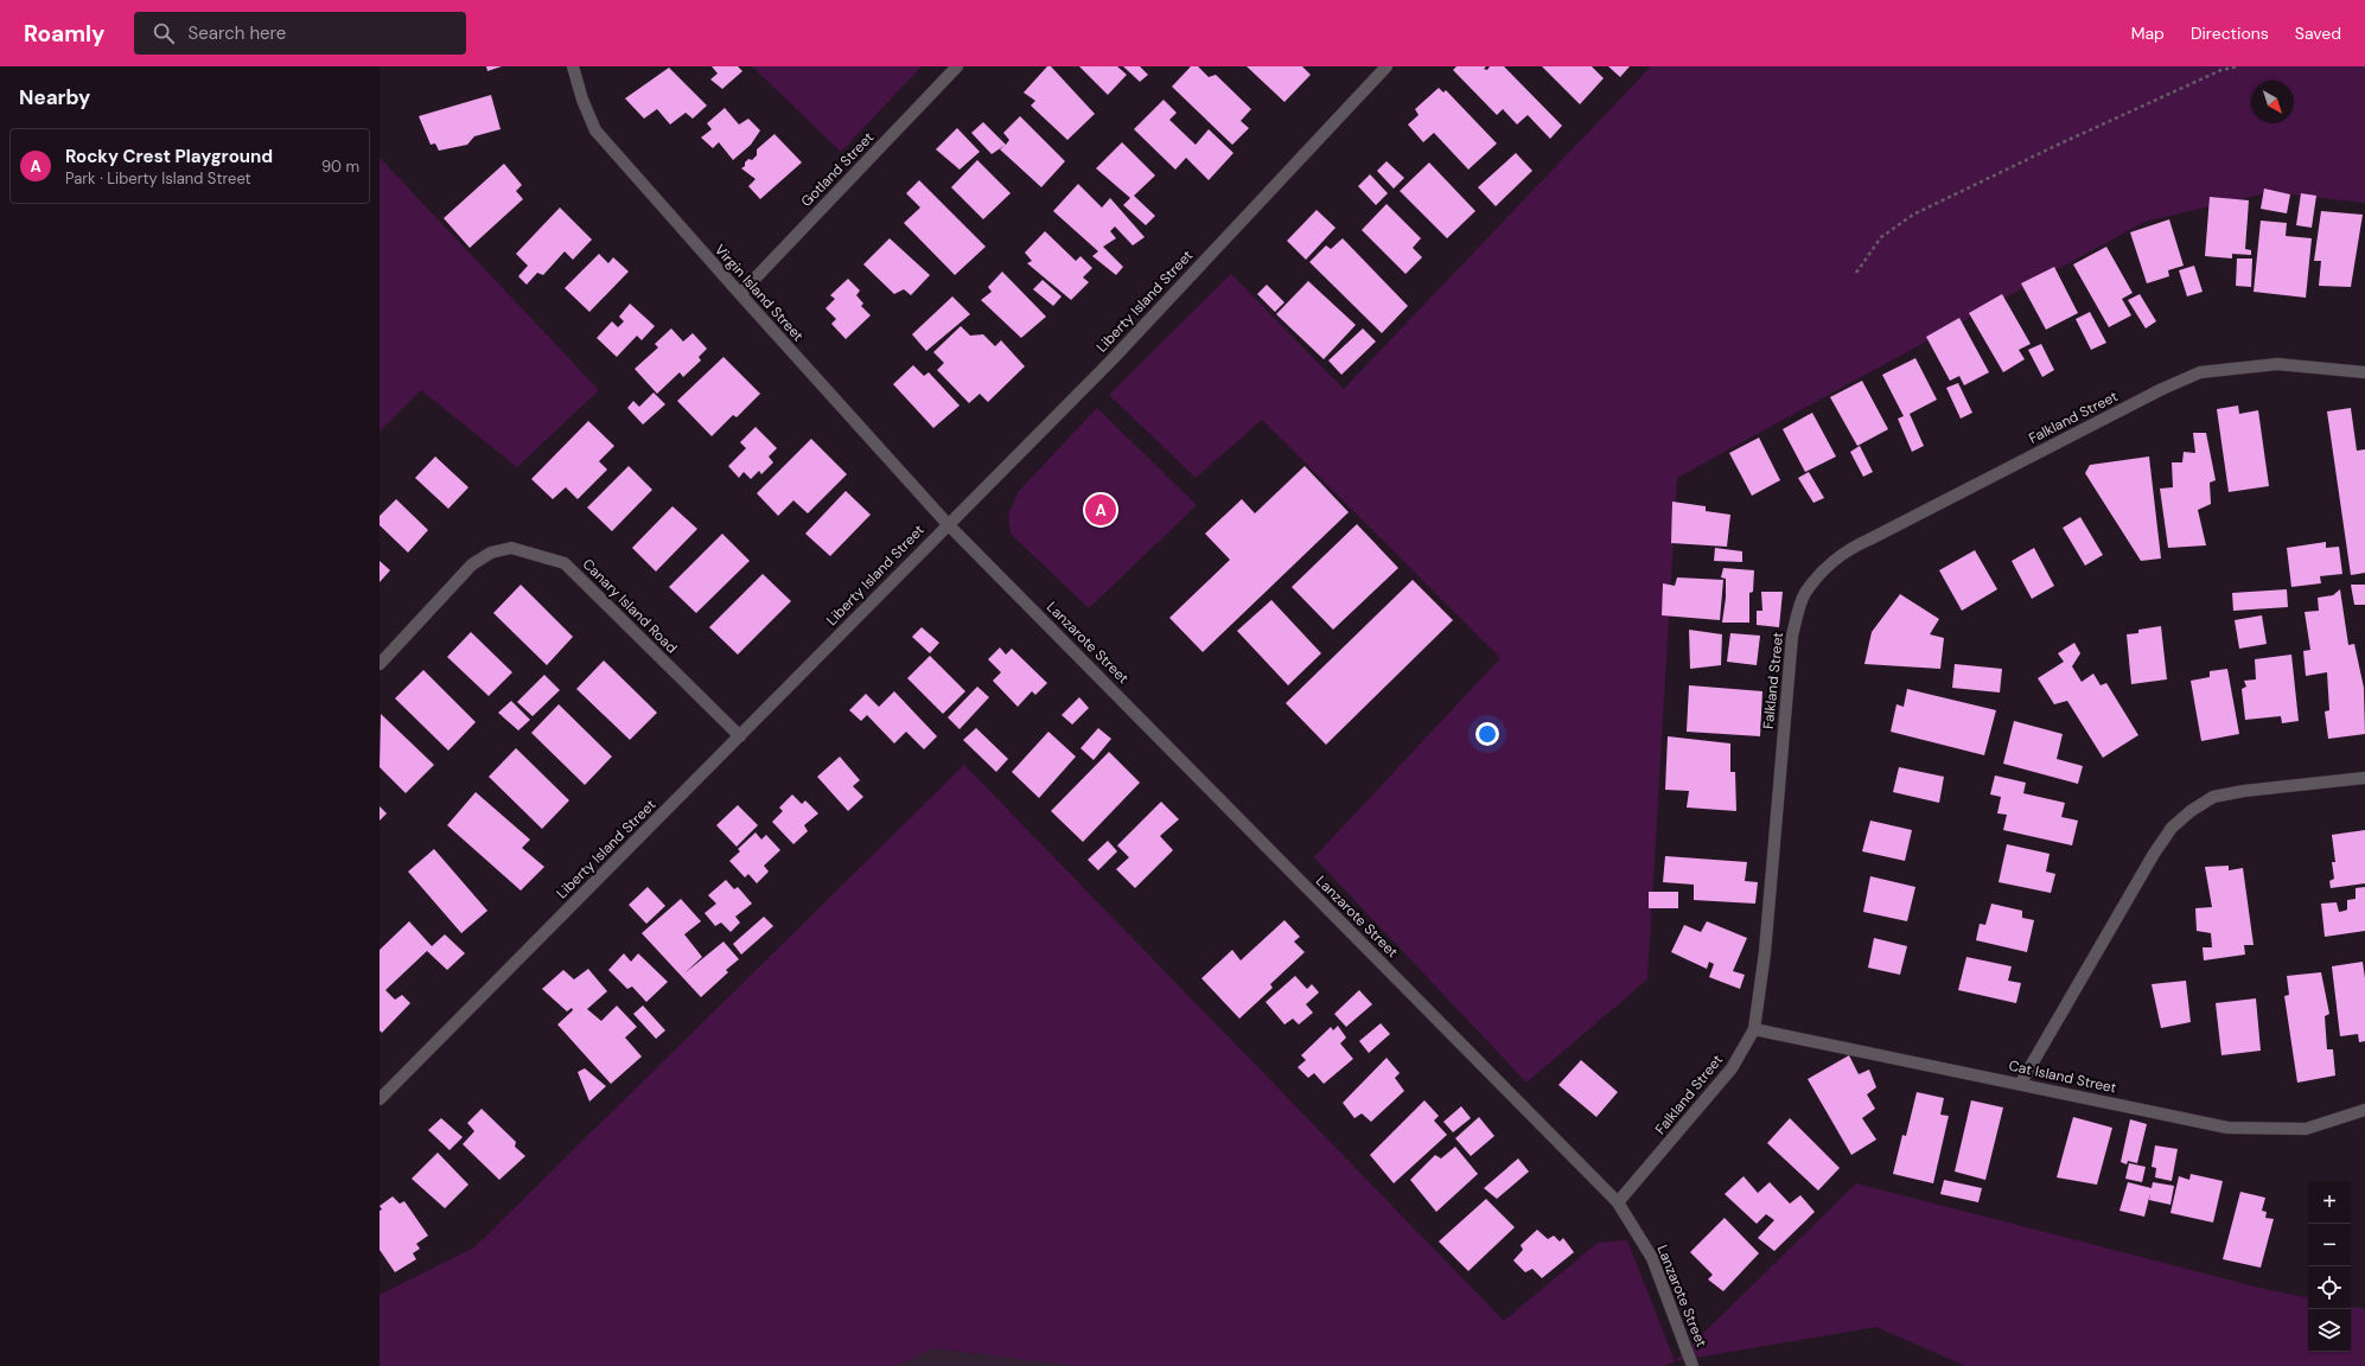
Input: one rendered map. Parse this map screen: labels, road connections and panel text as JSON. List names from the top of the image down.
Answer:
{
  "streets": {
    "street": [
      "Gotland Street",
      "Virgin Island Street",
      "Liberty Island Street",
      "Falkland Street",
      "Canary Island Road",
      "Lanzarote Street",
      "Cat Island Street"
    ]
  },
  "crossings": [
    ["Gotland Street", "Virgin Island Street"],
    ["Virgin Island Street", "Liberty Island Street"],
    ["Virgin Island Street", "Lanzarote Street"],
    ["Liberty Island Street", "Canary Island Road"],
    ["Liberty Island Street", "Lanzarote Street"],
    ["Falkland Street", "Lanzarote Street"],
    ["Falkland Street", "Cat Island Street"]
  ],
  "north": "bottom right",
  "page": {
    "header": "Roamly",
    "search": "Search here",
    "nav": ["Map", "Directions", "Saved"],
    "heading": "Nearby",
    "list": [
      {
        "mark": "A",
        "name": "Rocky Crest Playground",
        "note": "Park · Liberty Island Street",
        "value": "90 m"
      }
    ],
    "pins": "A",
    "map_buttons": ["+", "−"]
  }
}
